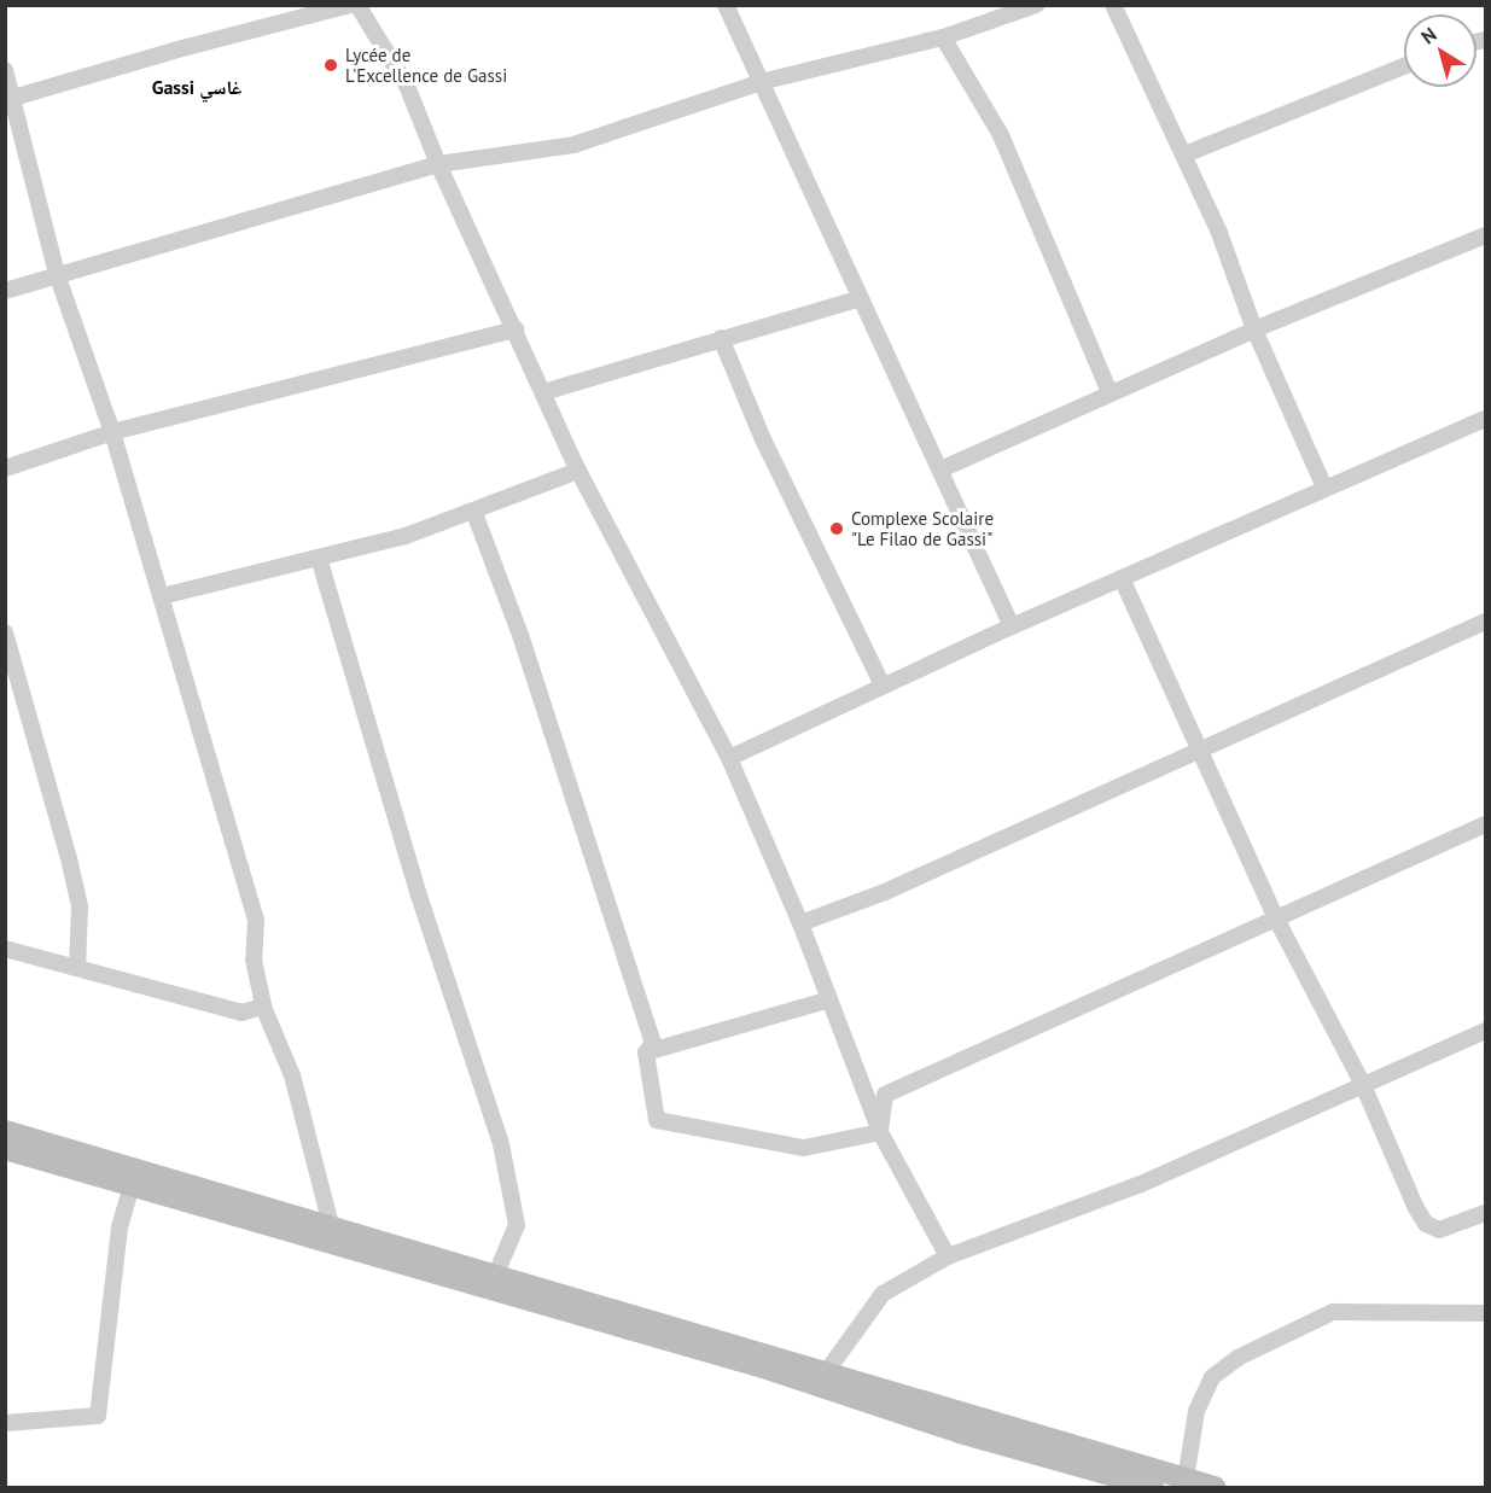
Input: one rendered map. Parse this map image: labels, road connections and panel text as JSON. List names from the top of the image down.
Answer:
{
  "districts": ["Gassi غاسي"],
  "places": ["Lycée de L'Excellence de Gassi", "Complexe Scolaire \"Le Filao de Gassi\""],
  "north": "top left"
}
